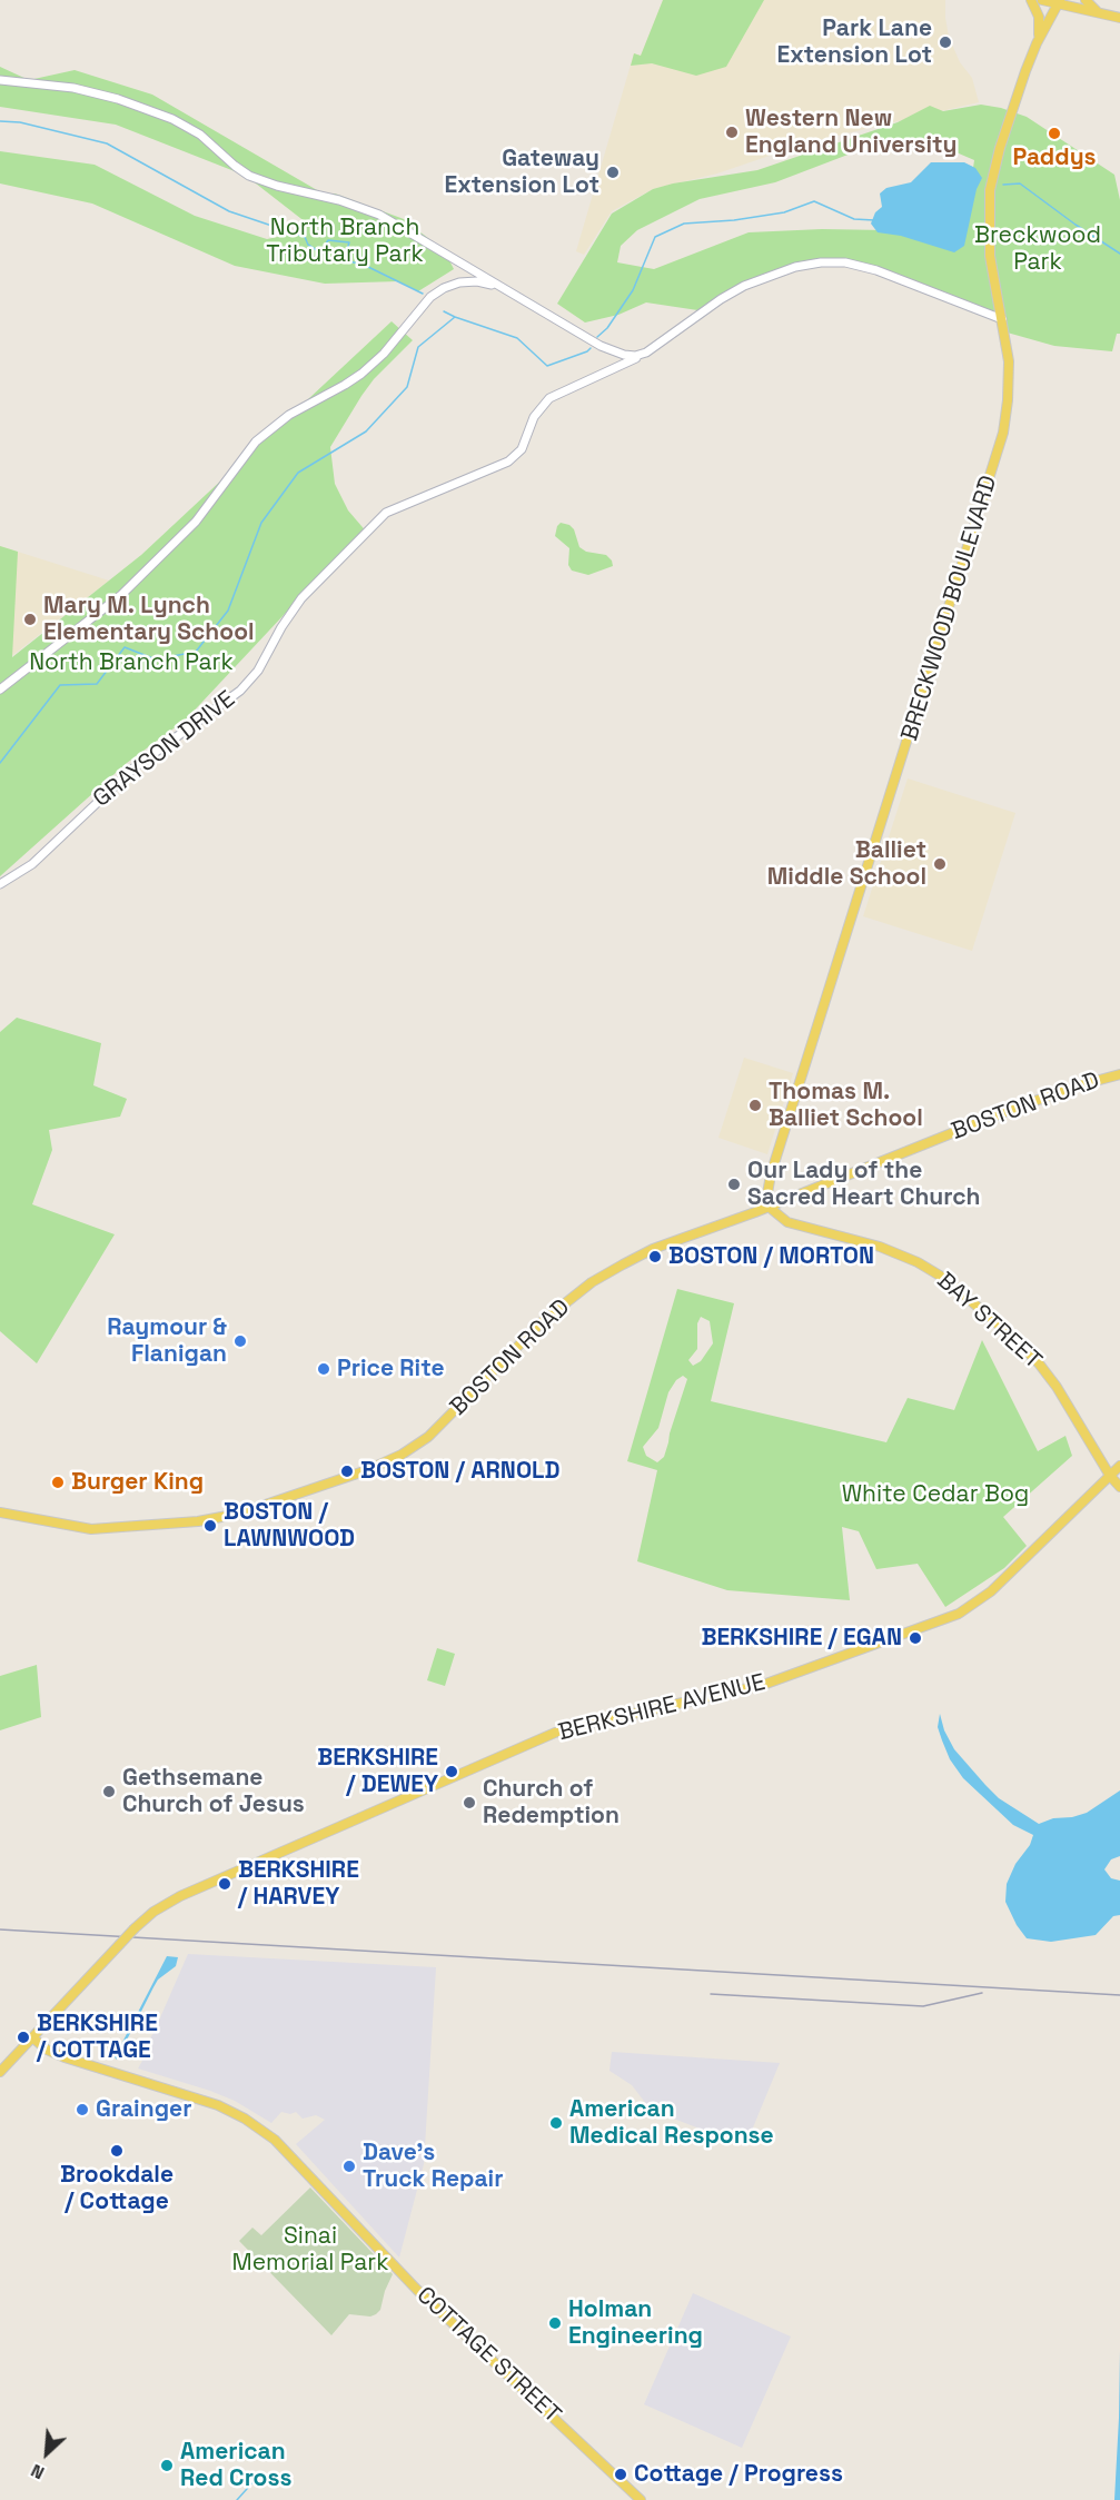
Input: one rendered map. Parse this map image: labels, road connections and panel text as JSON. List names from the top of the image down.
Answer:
{
  "streets": {
    "main road": [
      "BRECKWOOD BOULEVARD",
      "BOSTON ROAD",
      "BAY STREET",
      "BERKSHIRE AVENUE",
      "COTTAGE STREET"
    ],
    "street": ["GRAYSON DRIVE"]
  },
  "crossings": [
    ["BRECKWOOD BOULEVARD", "GRAYSON DRIVE"],
    ["BRECKWOOD BOULEVARD", "BOSTON ROAD"],
    ["BRECKWOOD BOULEVARD", "BAY STREET"],
    ["BOSTON ROAD", "BAY STREET"],
    ["BAY STREET", "BERKSHIRE AVENUE"],
    ["BERKSHIRE AVENUE", "COTTAGE STREET"]
  ],
  "parks": [
    "North Branch Tributary Park",
    "Breckwood Park",
    "North Branch Park",
    "White Cedar Bog",
    "Sinai Memorial Park"
  ],
  "places": [
    "Park Lane Extension Lot",
    "Western New England University",
    "Paddys",
    "Gateway Extension Lot",
    "Mary M. Lynch Elementary School",
    "Balliet Middle School",
    "Thomas M. Balliet School",
    "Our Lady of the Sacred Heart Church",
    "BOSTON / MORTON",
    "Raymour & Flanigan",
    "Price Rite",
    "BOSTON / ARNOLD",
    "Burger King",
    "BOSTON / LAWNWOOD",
    "BERKSHIRE / EGAN",
    "BERKSHIRE / DEWEY",
    "Gethsemane Church of Jesus",
    "Church of Redemption",
    "BERKSHIRE / HARVEY",
    "BERKSHIRE / COTTAGE",
    "Grainger",
    "American Medical Response",
    "Brookdale / Cottage",
    "Dave's Truck Repair",
    "Holman Engineering",
    "American Red Cross",
    "Cottage / Progress"
  ],
  "north": "bottom left"
}
